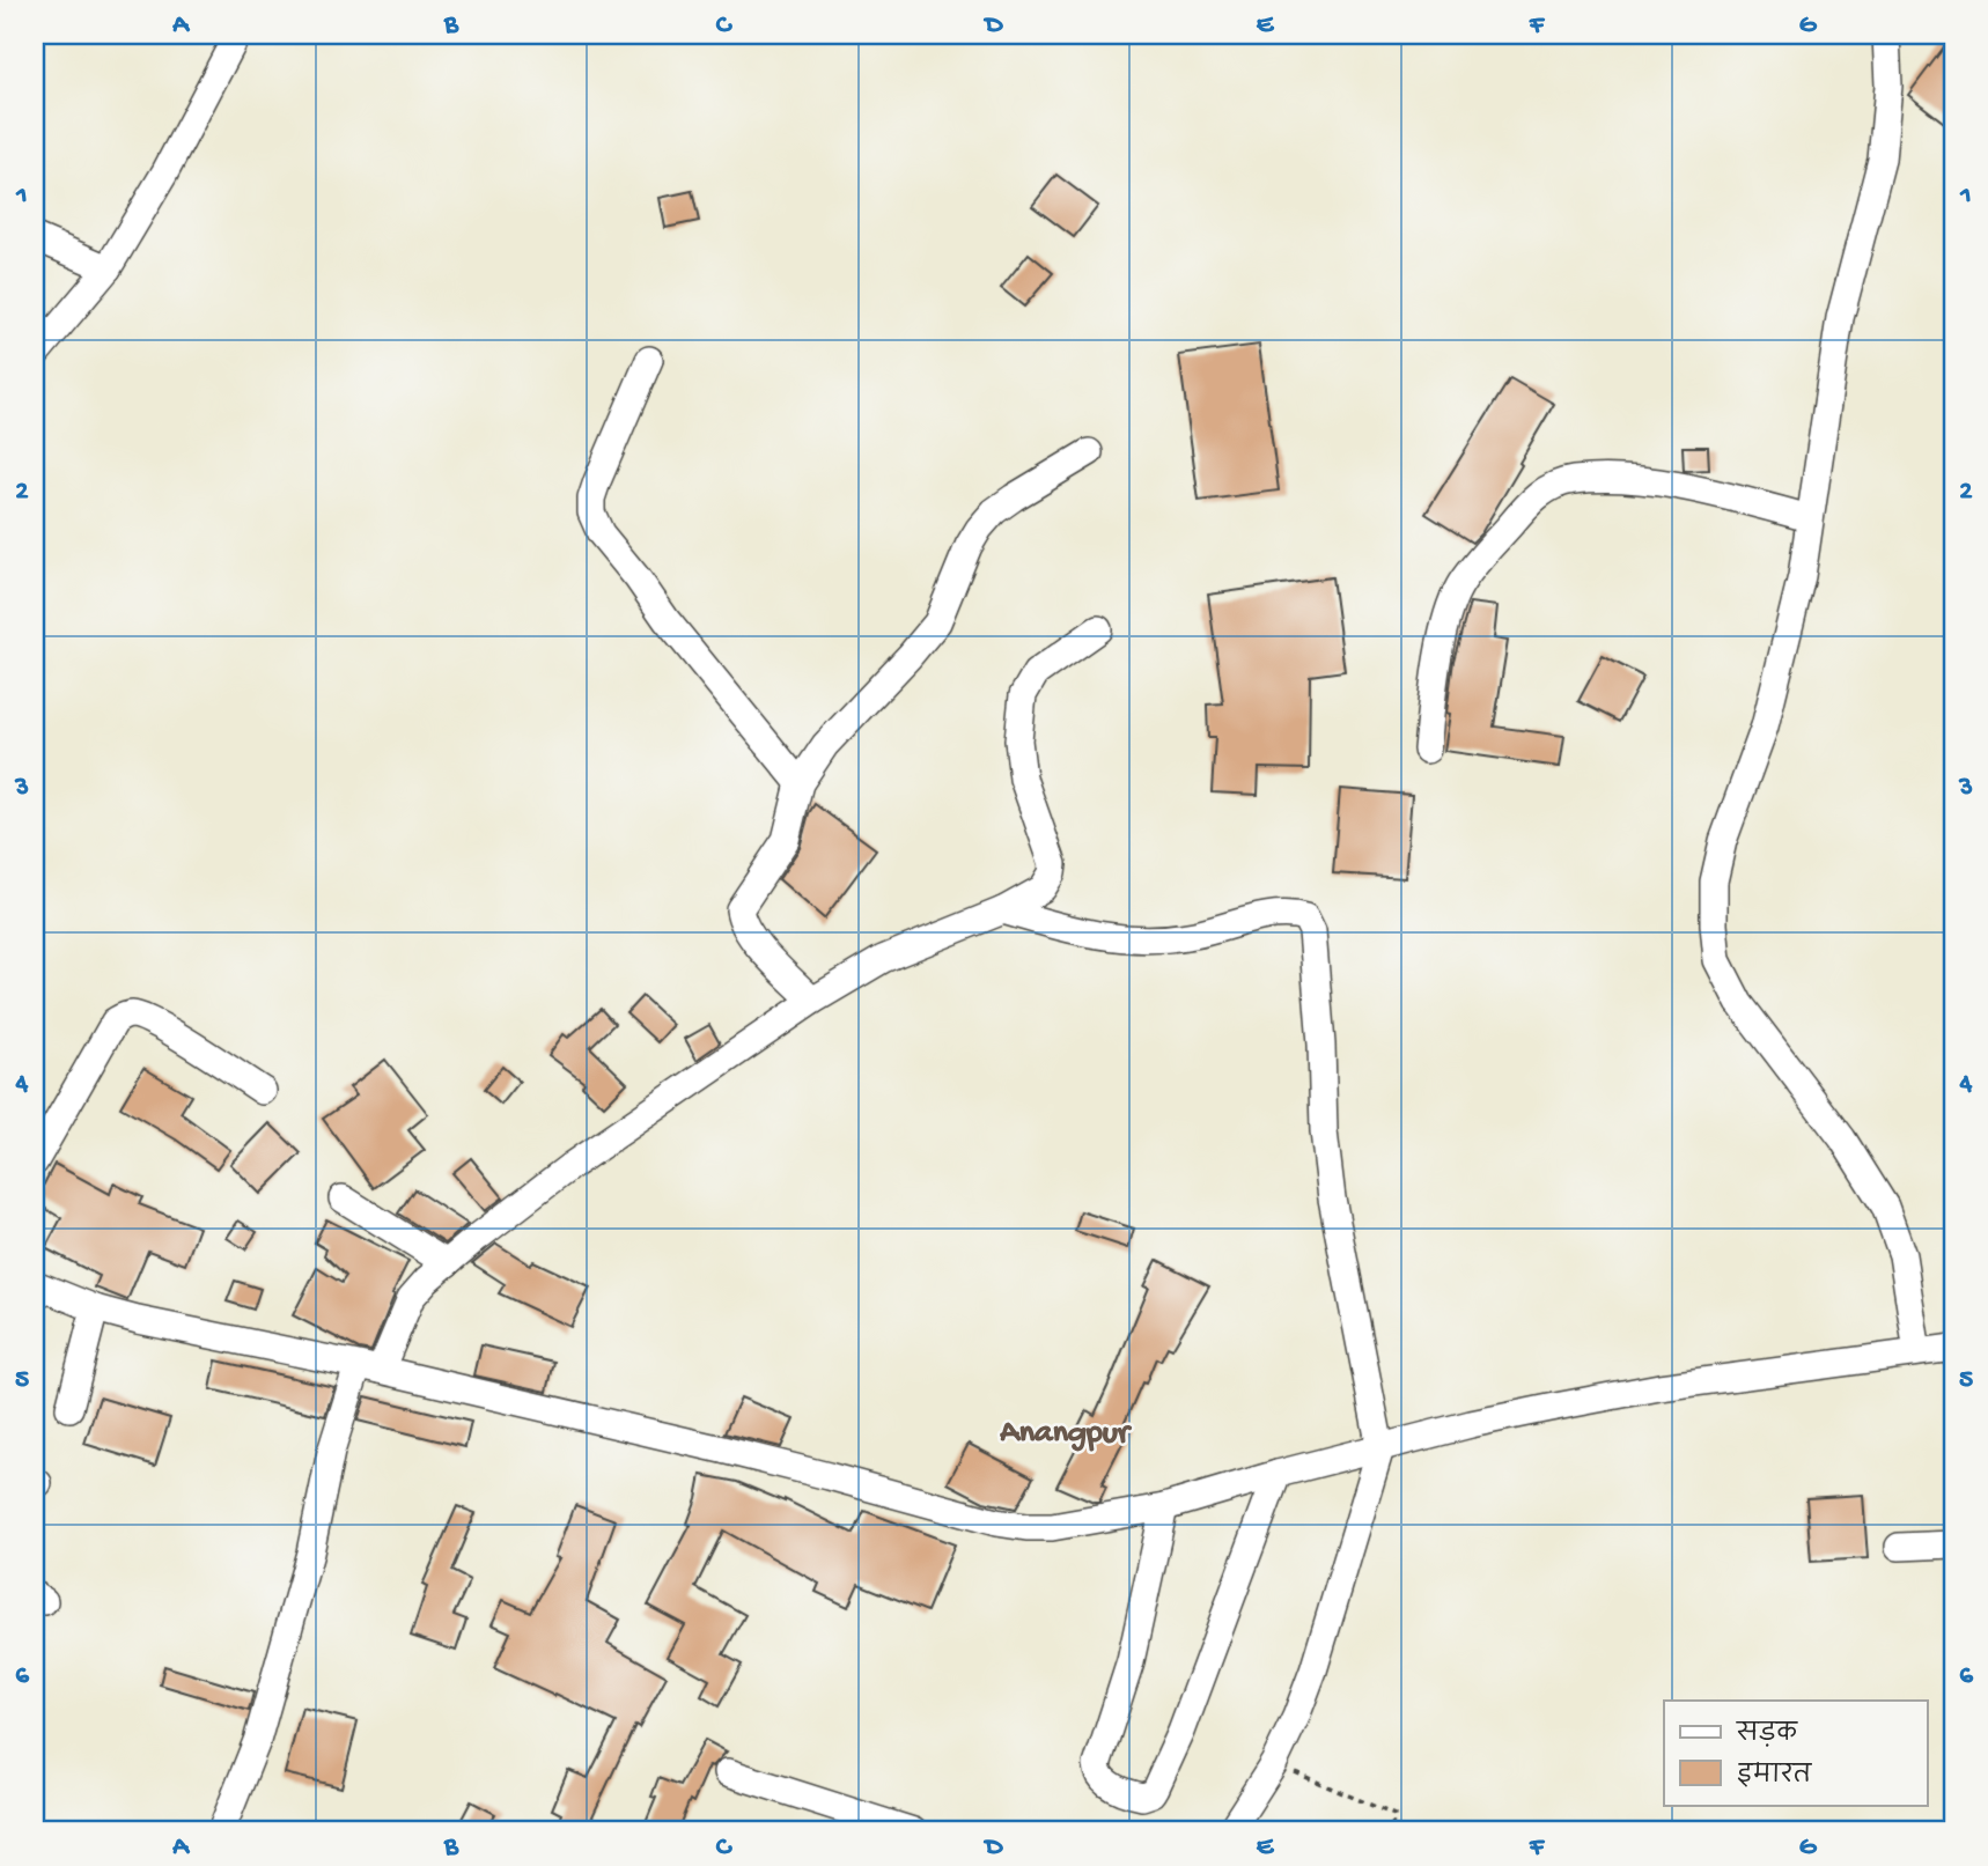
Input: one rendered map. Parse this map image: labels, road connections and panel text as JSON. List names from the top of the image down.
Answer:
{
  "districts": ["Anangpur"],
  "legend": ["सड़क", "इमारत"],
  "grid": {
    "columns": [
      "A",
      "B",
      "C",
      "D",
      "E",
      "F",
      "G"
    ],
    "rows": [
      "1",
      "2",
      "3",
      "4",
      "5",
      "6"
    ]
  }
}
